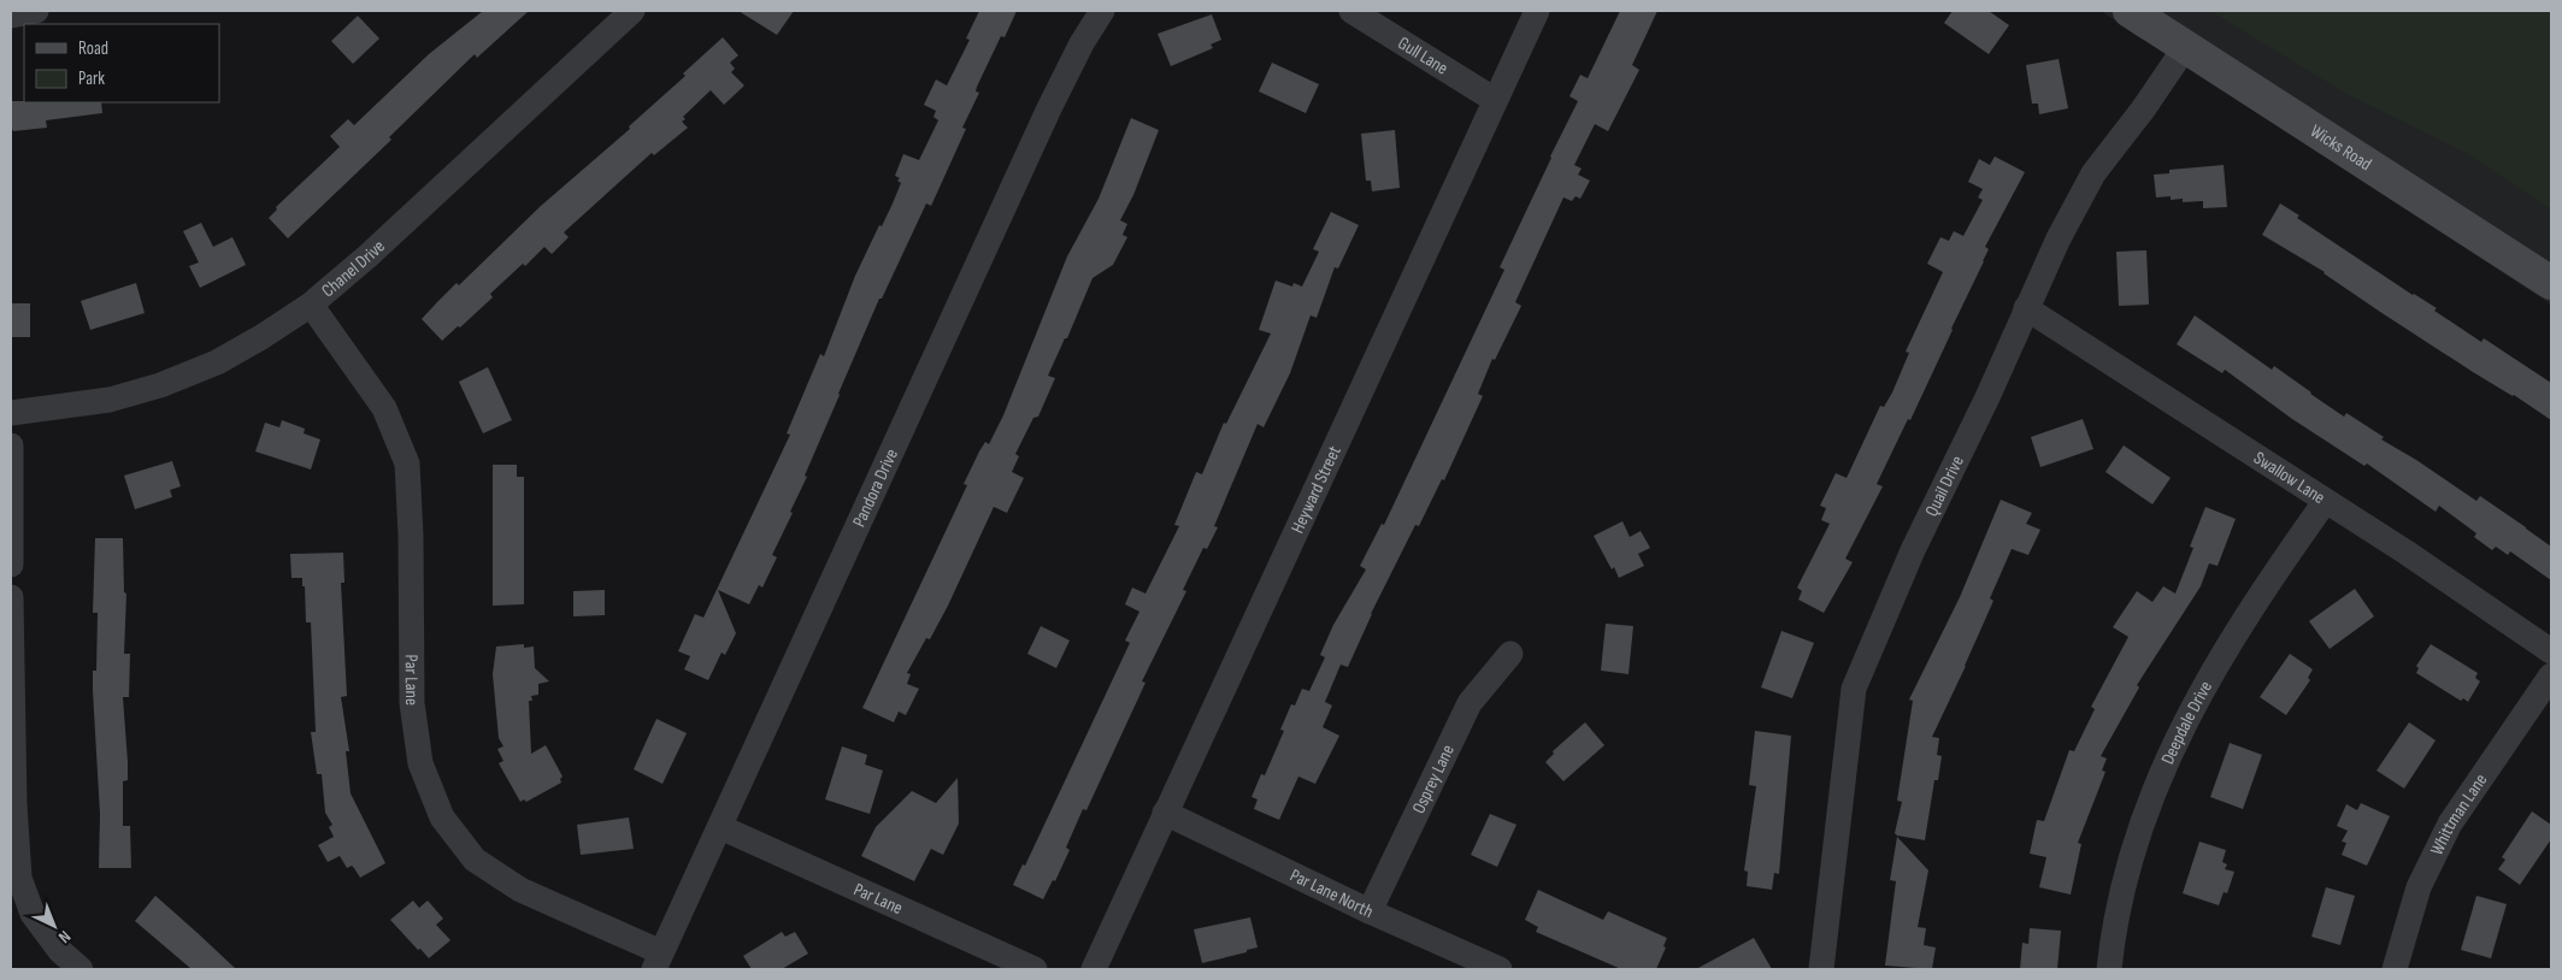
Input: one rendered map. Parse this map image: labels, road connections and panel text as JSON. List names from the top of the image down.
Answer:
{
  "streets": {
    "main road": ["Wicks Road"],
    "street": [
      "Gull Lane",
      "Chanel Drive",
      "Swallow Lane",
      "Quail Drive",
      "Pandora Drive",
      "Heyward Street",
      "Par Lane",
      "Deepdale Drive",
      "Osprey Lane",
      "Whittman Lane",
      "Par Lane North"
    ]
  },
  "crossings": [
    ["Gull Lane", "Heyward Street"],
    ["Wicks Road", "Quail Drive"],
    ["Chanel Drive", "Par Lane"],
    ["Swallow Lane", "Quail Drive"],
    ["Swallow Lane", "Deepdale Drive"],
    ["Pandora Drive", "Par Lane"],
    ["Heyward Street", "Par Lane North"],
    ["Osprey Lane", "Par Lane North"]
  ],
  "legend": ["Road", "Park"],
  "north": "bottom right"
}
